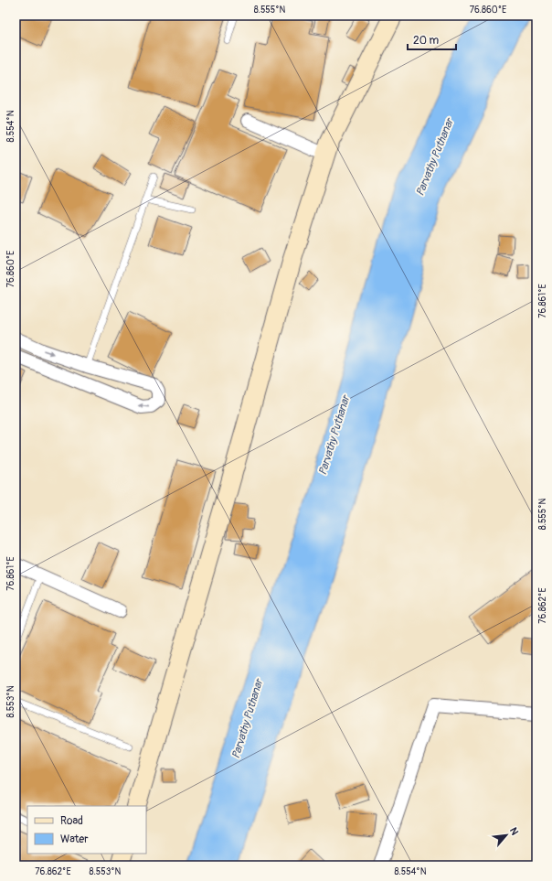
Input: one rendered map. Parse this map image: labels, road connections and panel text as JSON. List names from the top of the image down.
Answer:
{
  "water": ["Parvathy Puthanar"],
  "legend": ["Road", "Water"],
  "scale_bar": "20 m",
  "north": "top right",
  "coordinates": [
    "8.555°N",
    "76.860°E",
    "8.554°N",
    "76.861°E",
    "76.862°E",
    "8.553°N"
  ]
}
